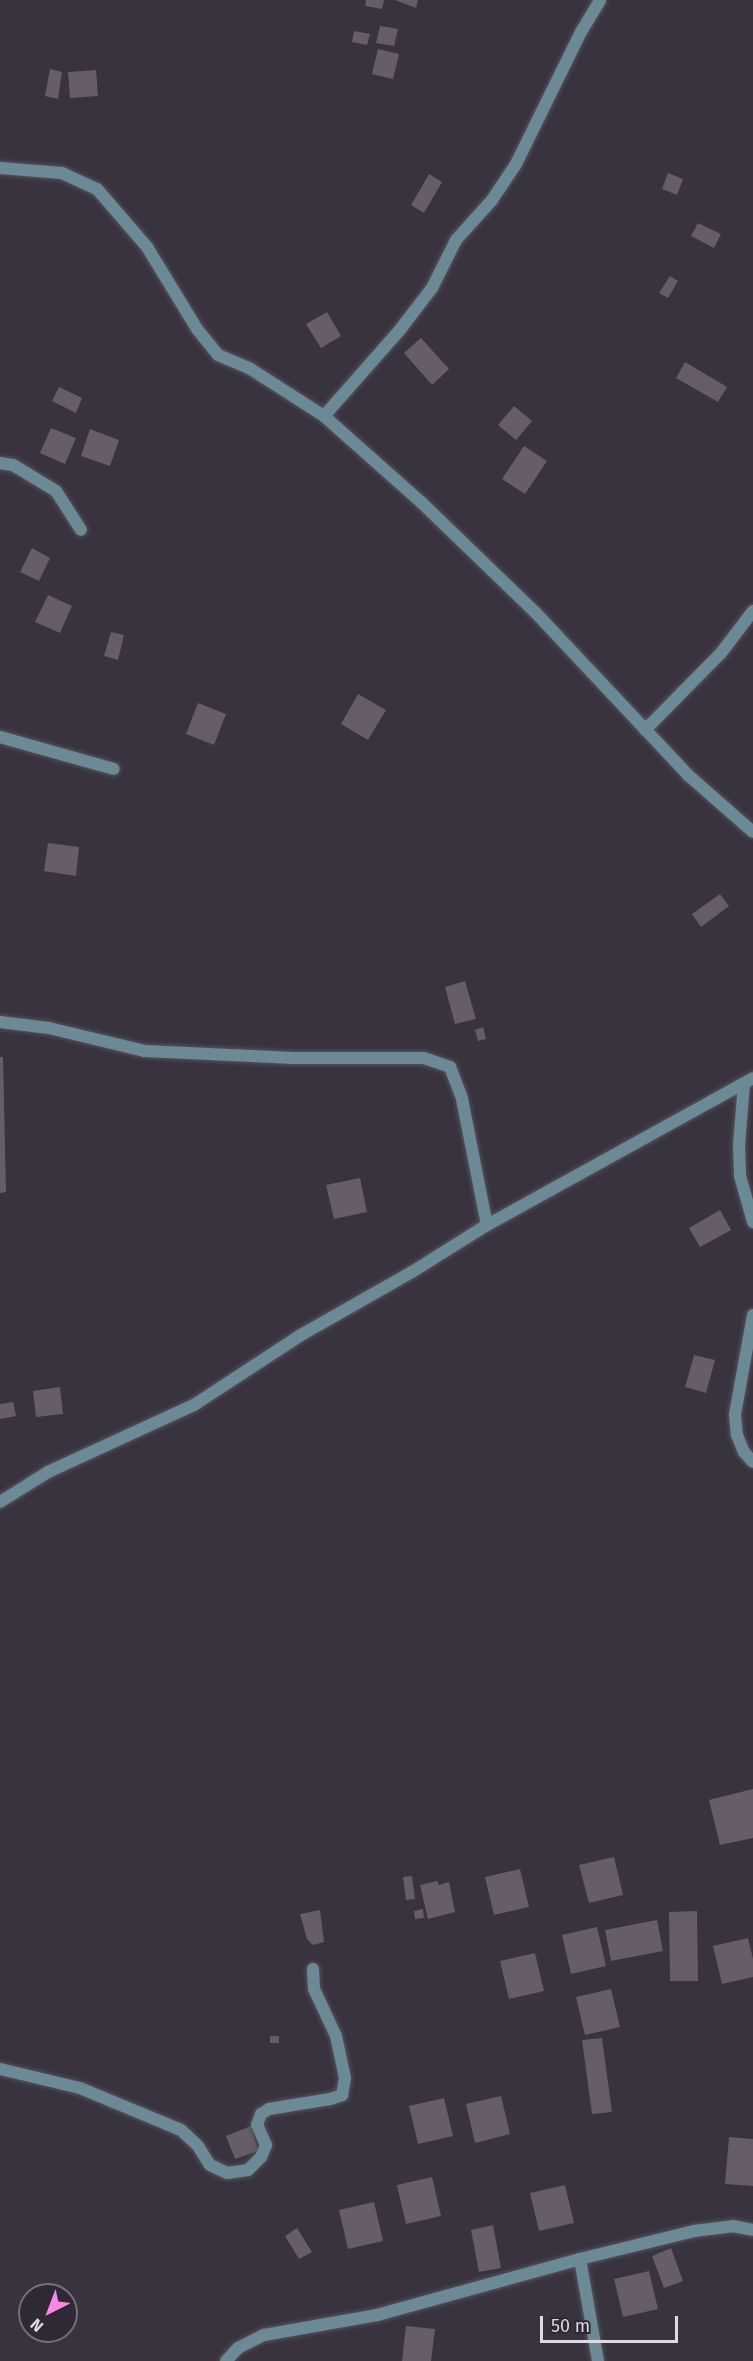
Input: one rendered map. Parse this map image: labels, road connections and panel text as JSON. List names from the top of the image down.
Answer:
{
  "scale_bar": "50 m",
  "north": "bottom left"
}
